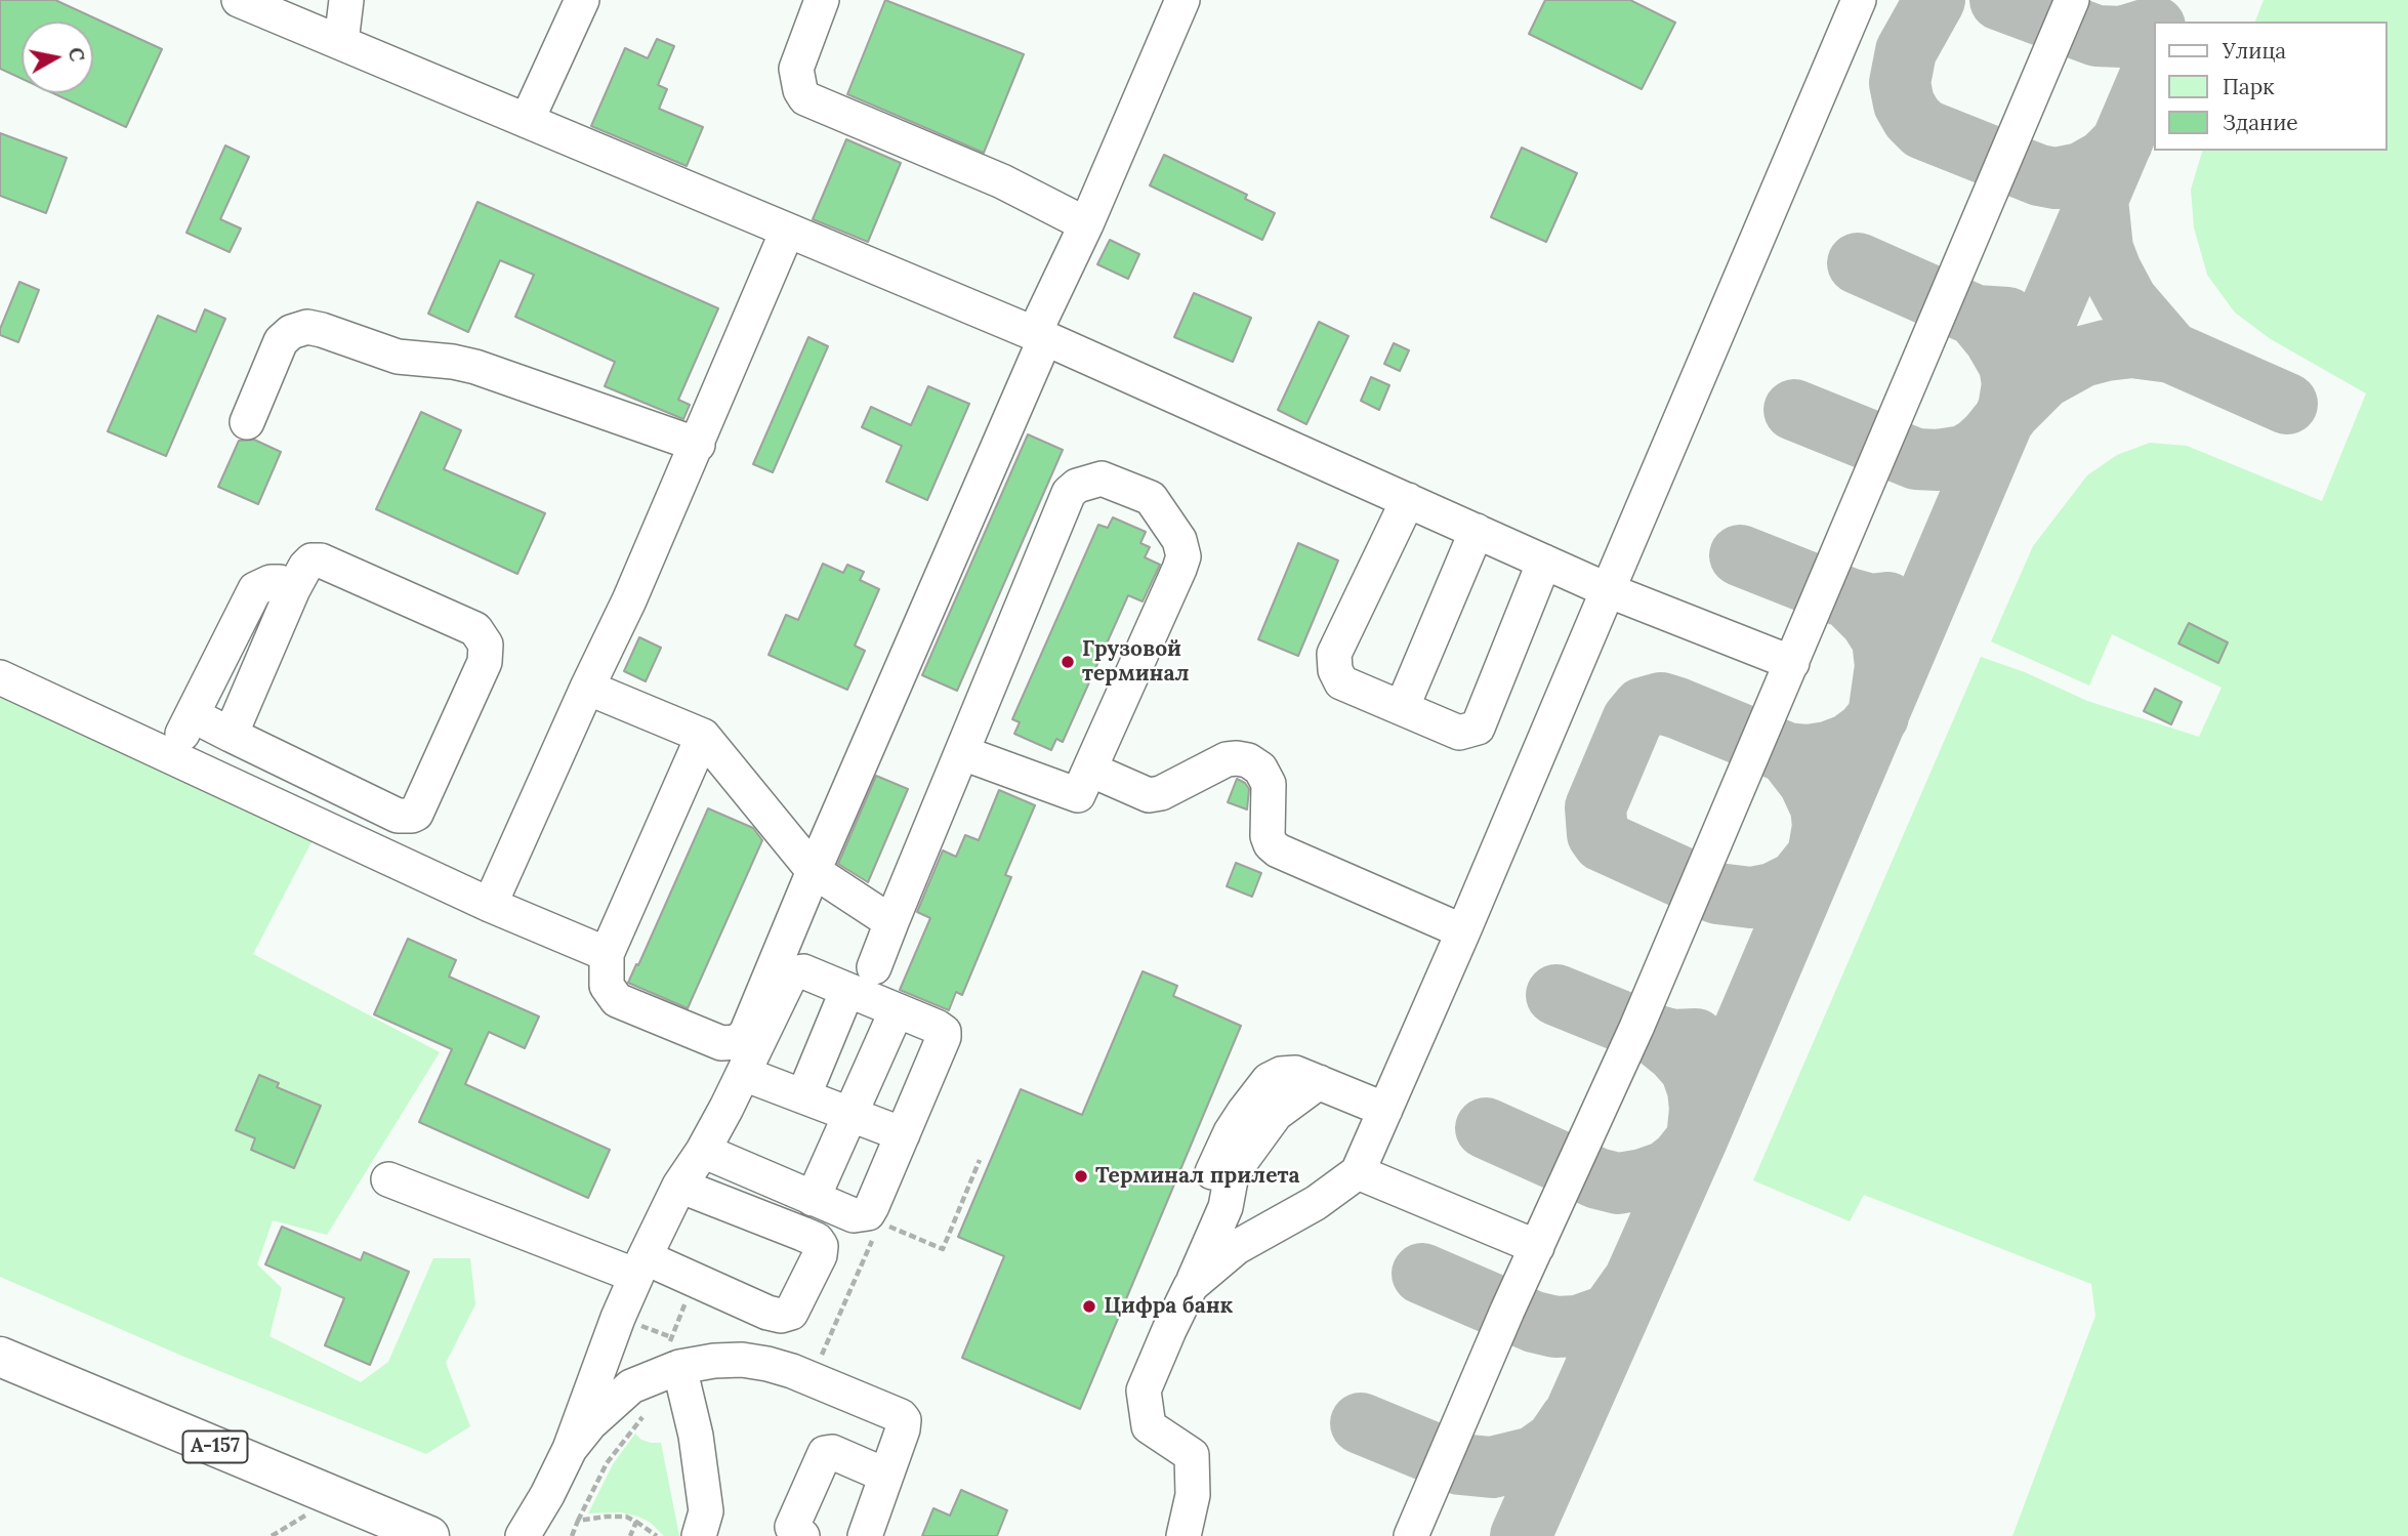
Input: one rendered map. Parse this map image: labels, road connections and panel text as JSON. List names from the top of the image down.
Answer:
{
  "streets": {
    "main road": ["А-157"]
  },
  "places": ["Грузовой терминал", "Терминал прилета", "Цифра банк"],
  "legend": ["Улица", "Парк", "Здание"],
  "north": "right"
}
